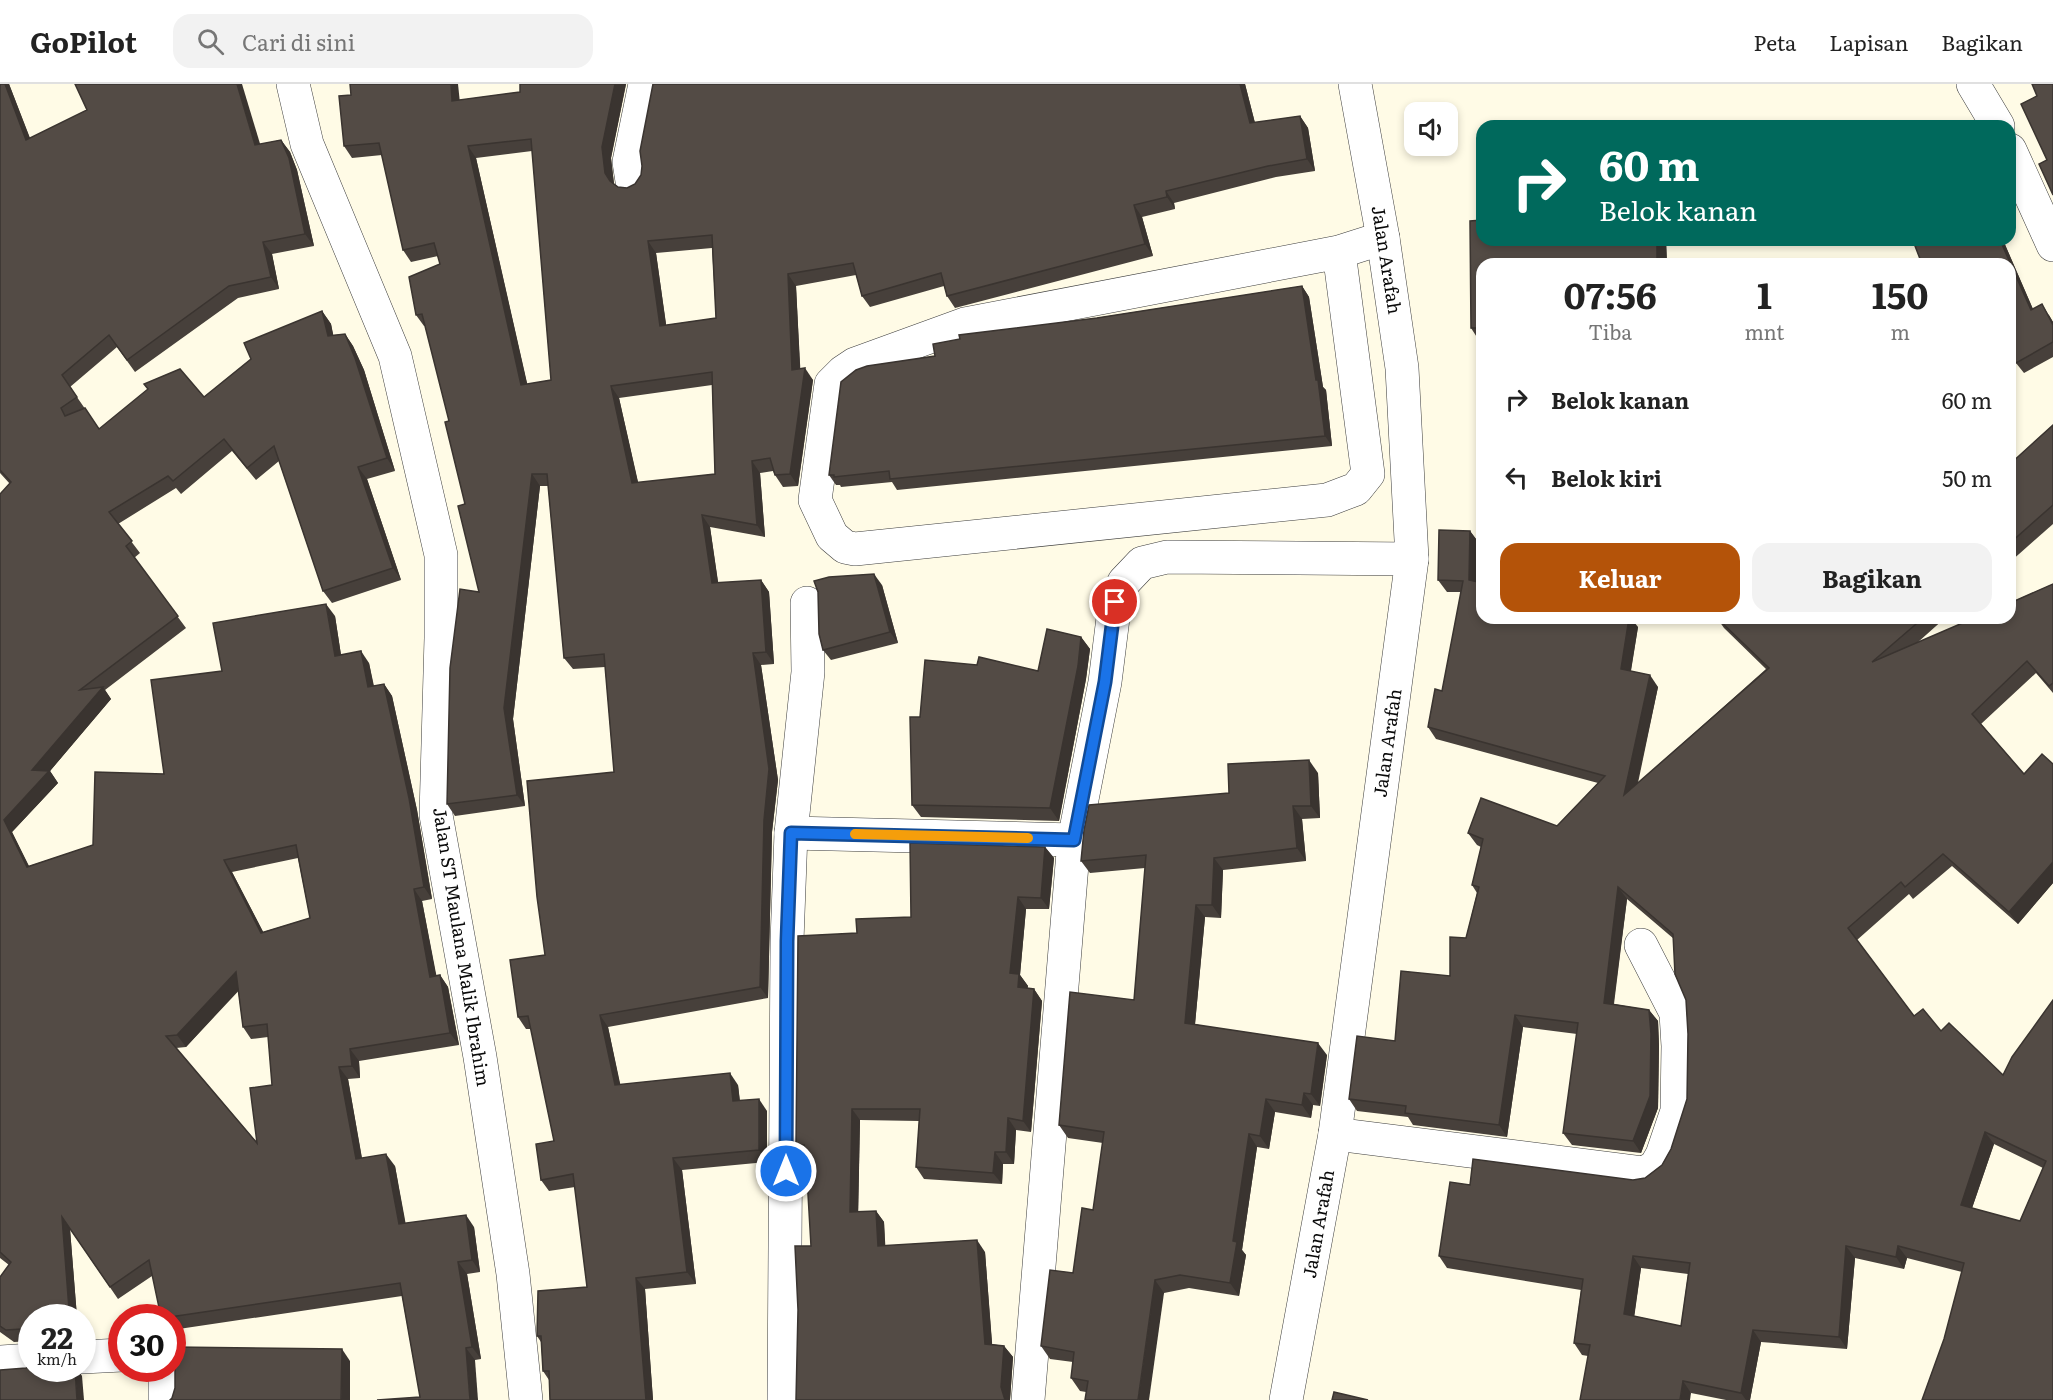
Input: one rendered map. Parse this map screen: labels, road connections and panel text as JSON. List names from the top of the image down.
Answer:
{
  "streets": {
    "street": ["Jalan Arafah", "Jalan ST Maulana Malik Ibrahim"]
  },
  "page": {
    "header": "GoPilot",
    "search": "Cari di sini",
    "nav": ["Peta", "Lapisan", "Bagikan"],
    "turn": ["60 m", "Belok kanan"],
    "eta": [
      "07:56",
      "Tiba",
      "1",
      "mnt",
      "150",
      "m"
    ],
    "list": [
      {
        "name": "Belok kanan",
        "value": "60 m"
      },
      {
        "name": "Belok kiri",
        "value": "50 m"
      }
    ],
    "buttons": ["Keluar", "Bagikan"],
    "speed": "22 km/h",
    "limit": "30"
  }
}
